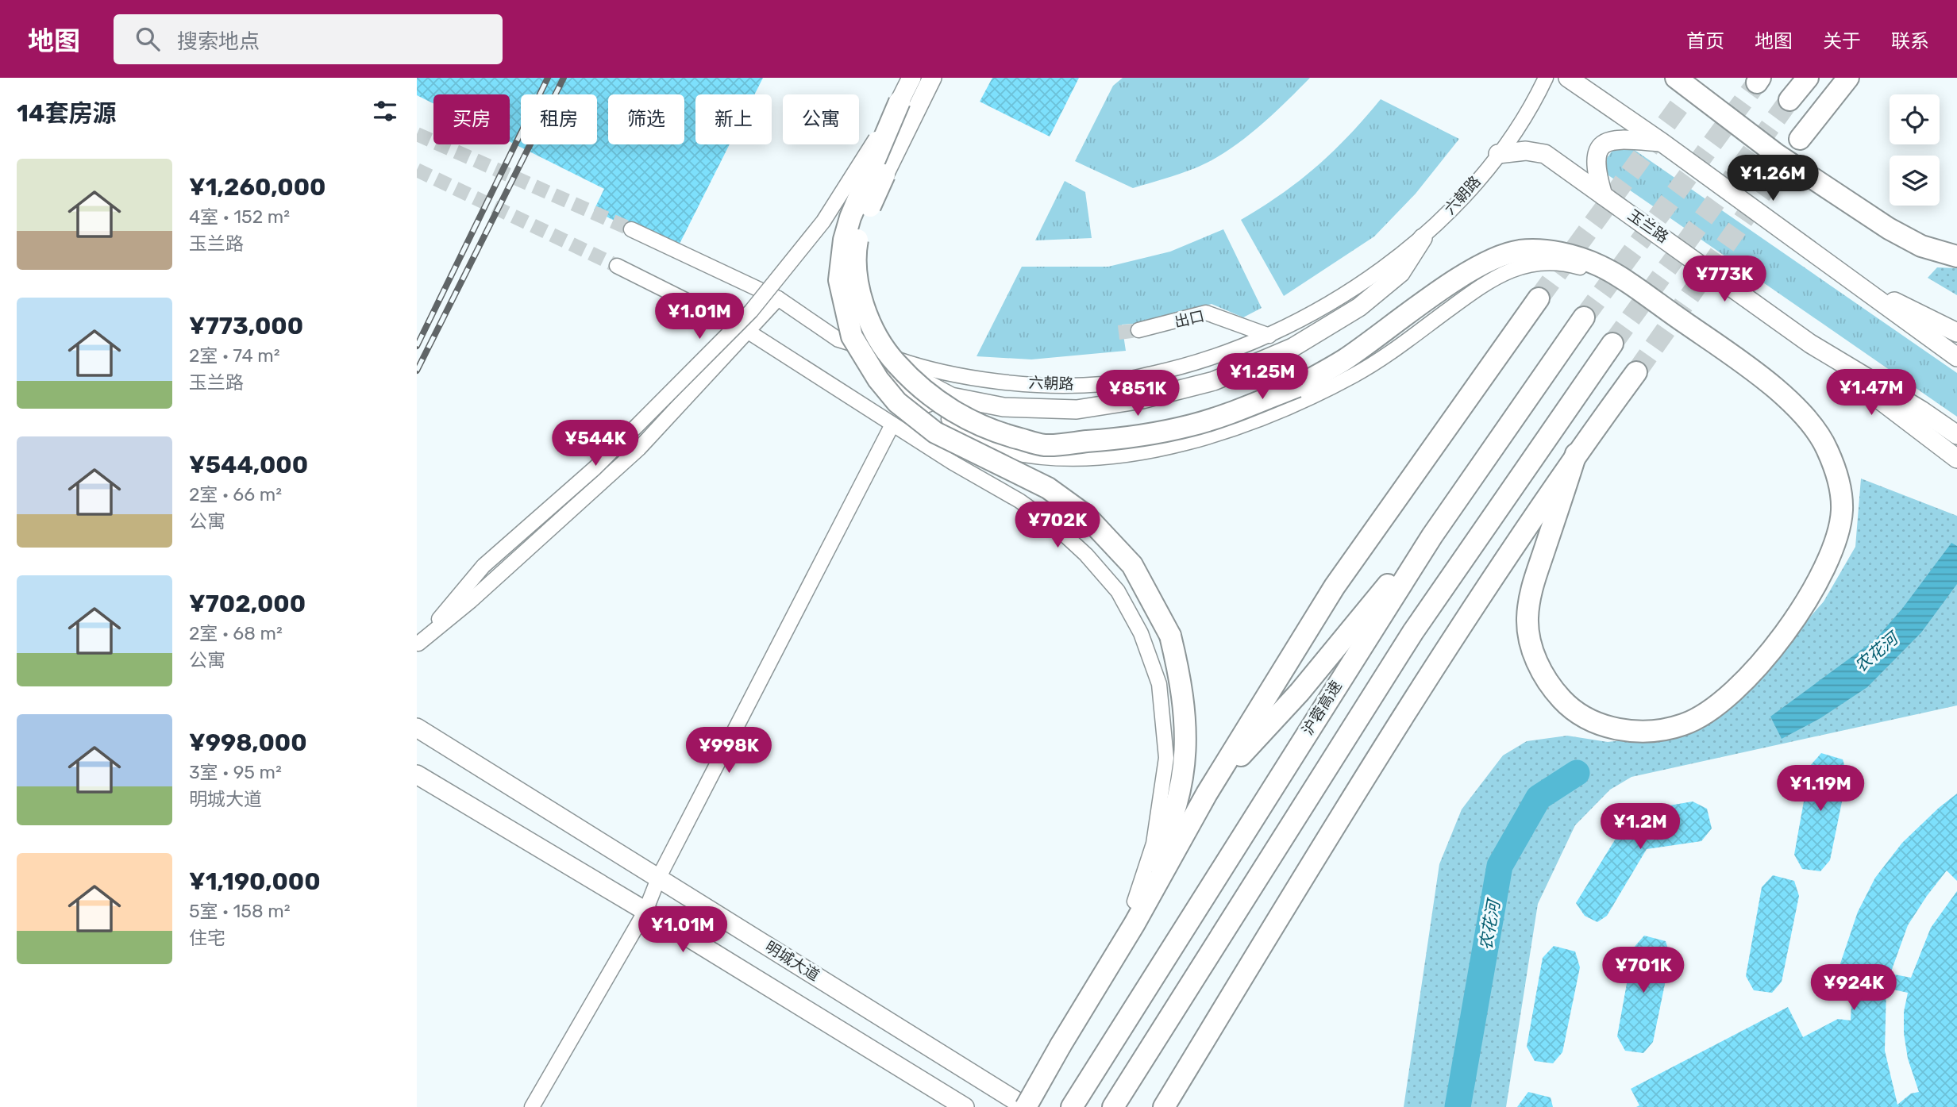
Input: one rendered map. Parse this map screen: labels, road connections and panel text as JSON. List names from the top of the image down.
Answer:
{
  "streets": {
    "highway": ["沪蓉高速"],
    "main road": ["玉兰路", "明城大道"],
    "street": ["六朝路", "出口"]
  },
  "crossings": [
    ["六朝路", "玉兰路"],
    ["六朝路", "出口"]
  ],
  "water": ["农花河"],
  "page": {
    "header": "地图",
    "search": "搜索地点",
    "nav": [
      "首页",
      "地图",
      "关于",
      "联系"
    ],
    "heading": "14套房源",
    "chip": [
      "买房",
      "租房",
      "筛选",
      "新上",
      "公寓"
    ],
    "list": [
      {
        "name": "¥1,260,000",
        "note": "4室 · 152 m² · 玉兰路"
      },
      {
        "name": "¥773,000",
        "note": "2室 · 74 m² · 玉兰路"
      },
      {
        "name": "¥544,000",
        "note": "2室 · 66 m² · 公寓"
      },
      {
        "name": "¥702,000",
        "note": "2室 · 68 m² · 公寓"
      },
      {
        "name": "¥998,000",
        "note": "3室 · 95 m² · 明城大道"
      },
      {
        "name": "¥1,190,000",
        "note": "5室 · 158 m² · 住宅"
      }
    ],
    "price": [
      "¥1.26M",
      "¥773K",
      "¥1.01M",
      "¥1.25M",
      "¥1.47M",
      "¥851K",
      "¥544K",
      "¥702K",
      "¥998K",
      "¥1.19M",
      "¥1.2M",
      "¥1.01M",
      "¥701K",
      "¥924K"
    ]
  }
}
